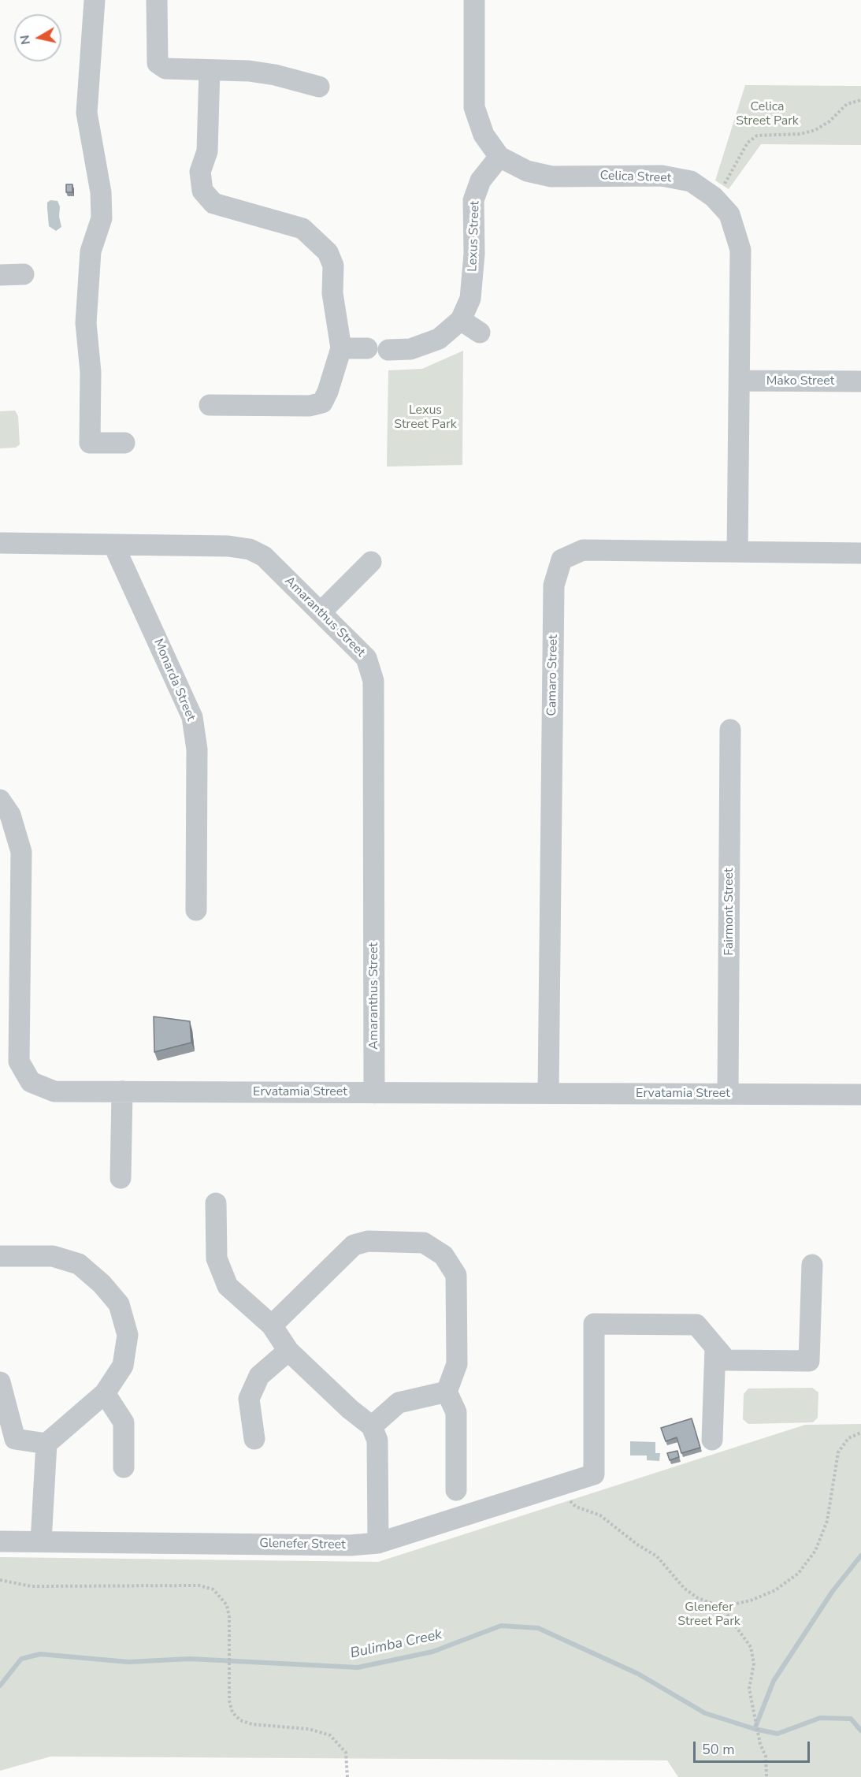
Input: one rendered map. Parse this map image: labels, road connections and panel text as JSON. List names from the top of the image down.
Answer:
{
  "streets": {
    "street": [
      "Celica Street",
      "Lexus Street",
      "Mako Street",
      "Amaranthus Street",
      "Camaro Street",
      "Monarda Street",
      "Fairmont Street",
      "Ervatamia Street",
      "Glenefer Street"
    ]
  },
  "crossings": [
    ["Celica Street", "Lexus Street"],
    ["Celica Street", "Mako Street"],
    ["Celica Street", "Camaro Street"],
    ["Amaranthus Street", "Monarda Street"],
    ["Amaranthus Street", "Ervatamia Street"],
    ["Camaro Street", "Ervatamia Street"],
    ["Fairmont Street", "Ervatamia Street"]
  ],
  "water": ["Bulimba Creek"],
  "parks": ["Celica Street Park", "Lexus Street Park", "Glenefer Street Park"],
  "scale_bar": "50 m",
  "north": "left"
}
